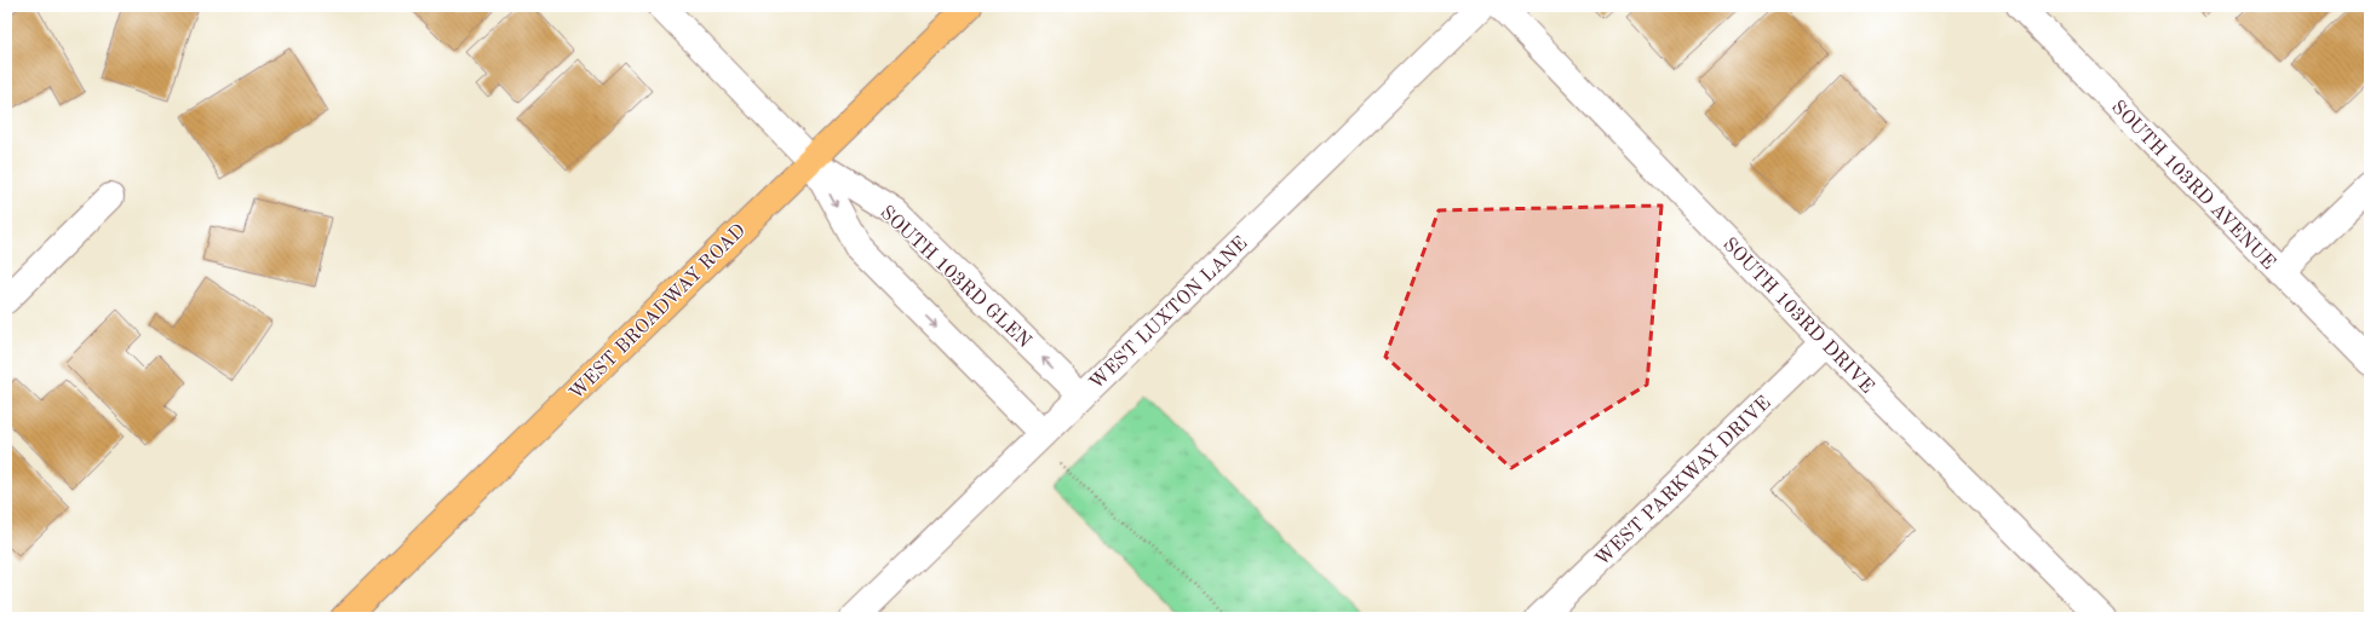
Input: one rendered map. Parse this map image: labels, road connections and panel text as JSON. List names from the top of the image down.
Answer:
{
  "streets": {
    "main road": ["WEST BROADWAY ROAD"],
    "street": [
      "SOUTH 103RD AVENUE",
      "SOUTH 103RD GLEN",
      "WEST LUXTON LANE",
      "SOUTH 103RD DRIVE",
      "WEST PARKWAY DRIVE"
    ]
  },
  "crossings": [
    ["SOUTH 103RD GLEN", "WEST BROADWAY ROAD"],
    ["SOUTH 103RD GLEN", "WEST LUXTON LANE"],
    ["SOUTH 103RD DRIVE", "WEST PARKWAY DRIVE"]
  ]
}
